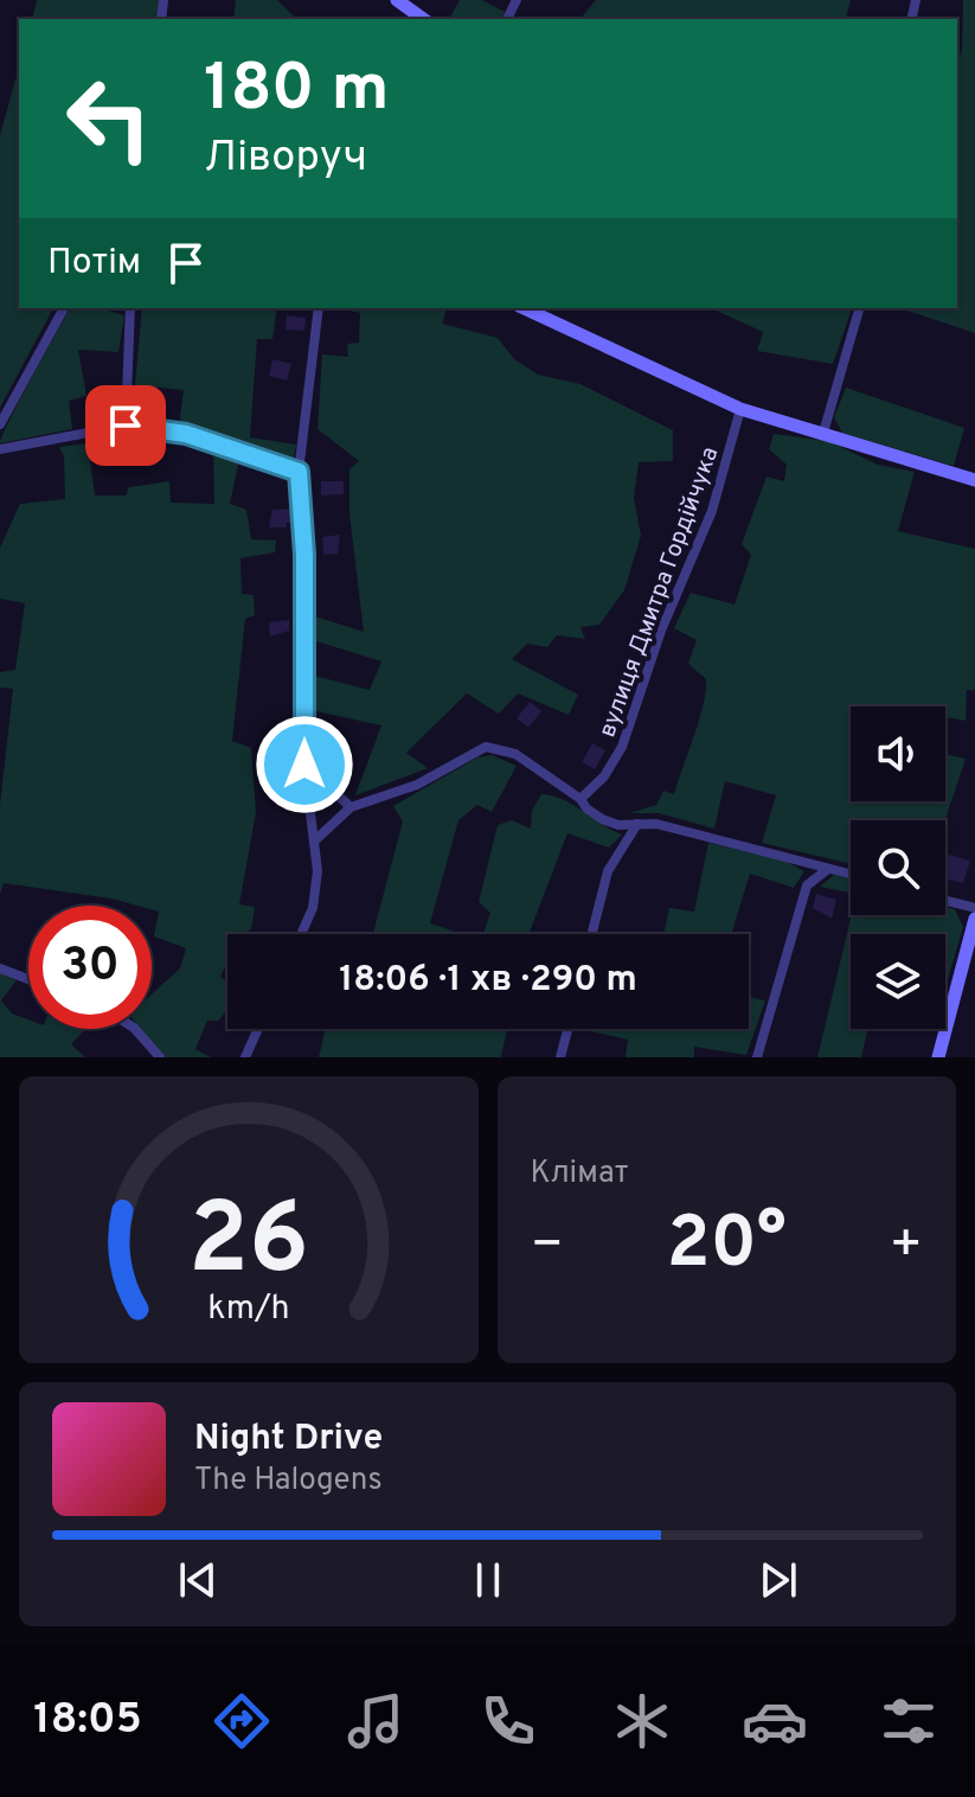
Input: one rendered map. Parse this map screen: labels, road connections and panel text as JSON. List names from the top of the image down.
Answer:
{
  "streets": {
    "street": ["вулиця Дмитра Гордійчука"]
  },
  "page": {
    "turn": ["180 m", "Ліворуч"],
    "then": "Потім",
    "limit": "30",
    "trip": "18:06 · 1 хв · 290 m",
    "tile": "Клімат",
    "heat": ["−", "20°", "+"],
    "song": ["Night Drive", "The Halogens"],
    "tabs": "18:05",
    "gauge": ["26", "km/h"]
  }
}
